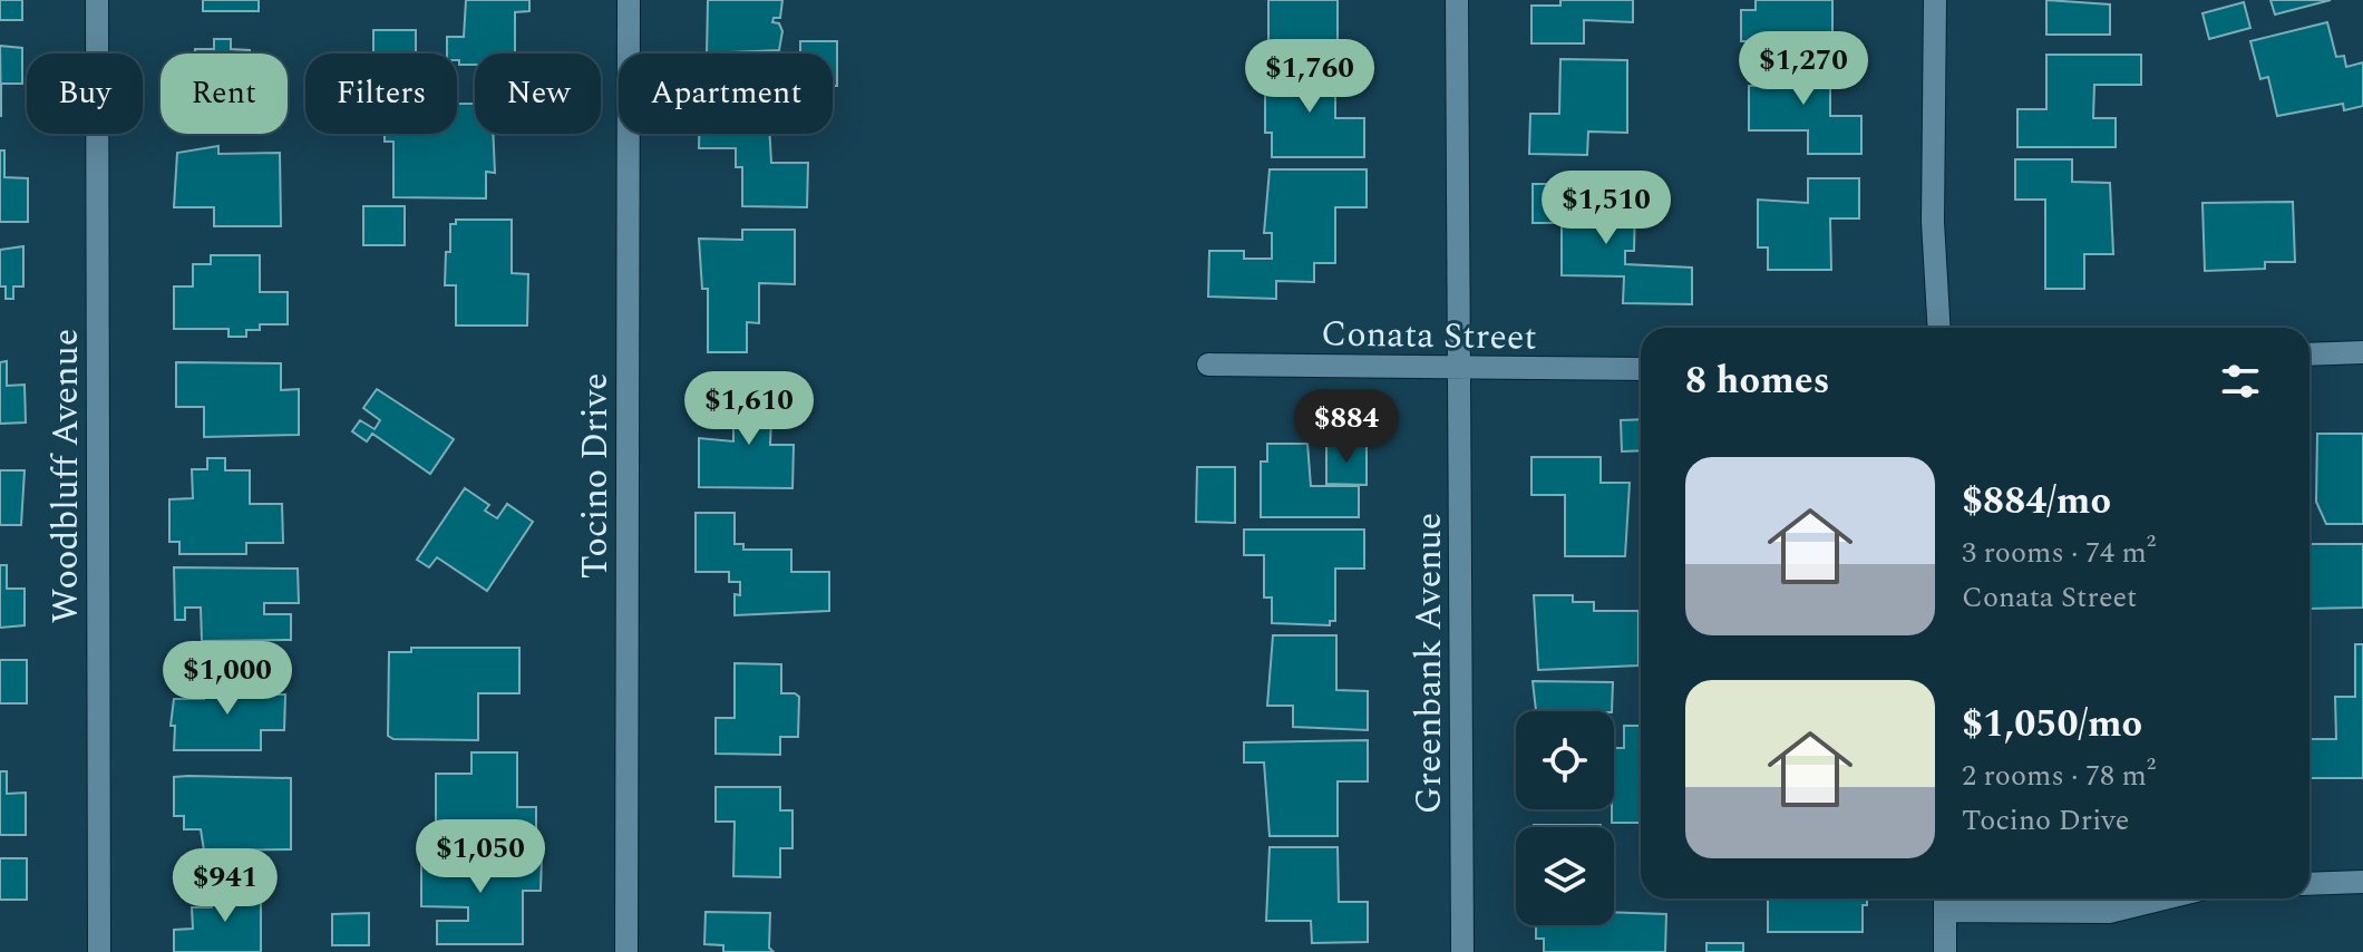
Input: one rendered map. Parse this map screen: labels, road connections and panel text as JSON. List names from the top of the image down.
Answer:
{
  "streets": {
    "street": [
      "Conata Street",
      "Woodbluff Avenue",
      "Tocino Drive",
      "Greenbank Avenue"
    ]
  },
  "crossings": [
    ["Conata Street", "Greenbank Avenue"]
  ],
  "page": {
    "price": [
      "$1,270",
      "$1,760",
      "$1,510",
      "$1,610",
      "$884",
      "$1,000",
      "$1,050",
      "$941"
    ],
    "chip": [
      "Buy",
      "Rent",
      "Filters",
      "New",
      "Apartment"
    ],
    "heading": "8 homes",
    "list": [
      {
        "name": "$884/mo",
        "note": "3 rooms · 74 m² · Conata Street"
      },
      {
        "name": "$1,050/mo",
        "note": "2 rooms · 78 m² · Tocino Drive"
      }
    ]
  }
}
